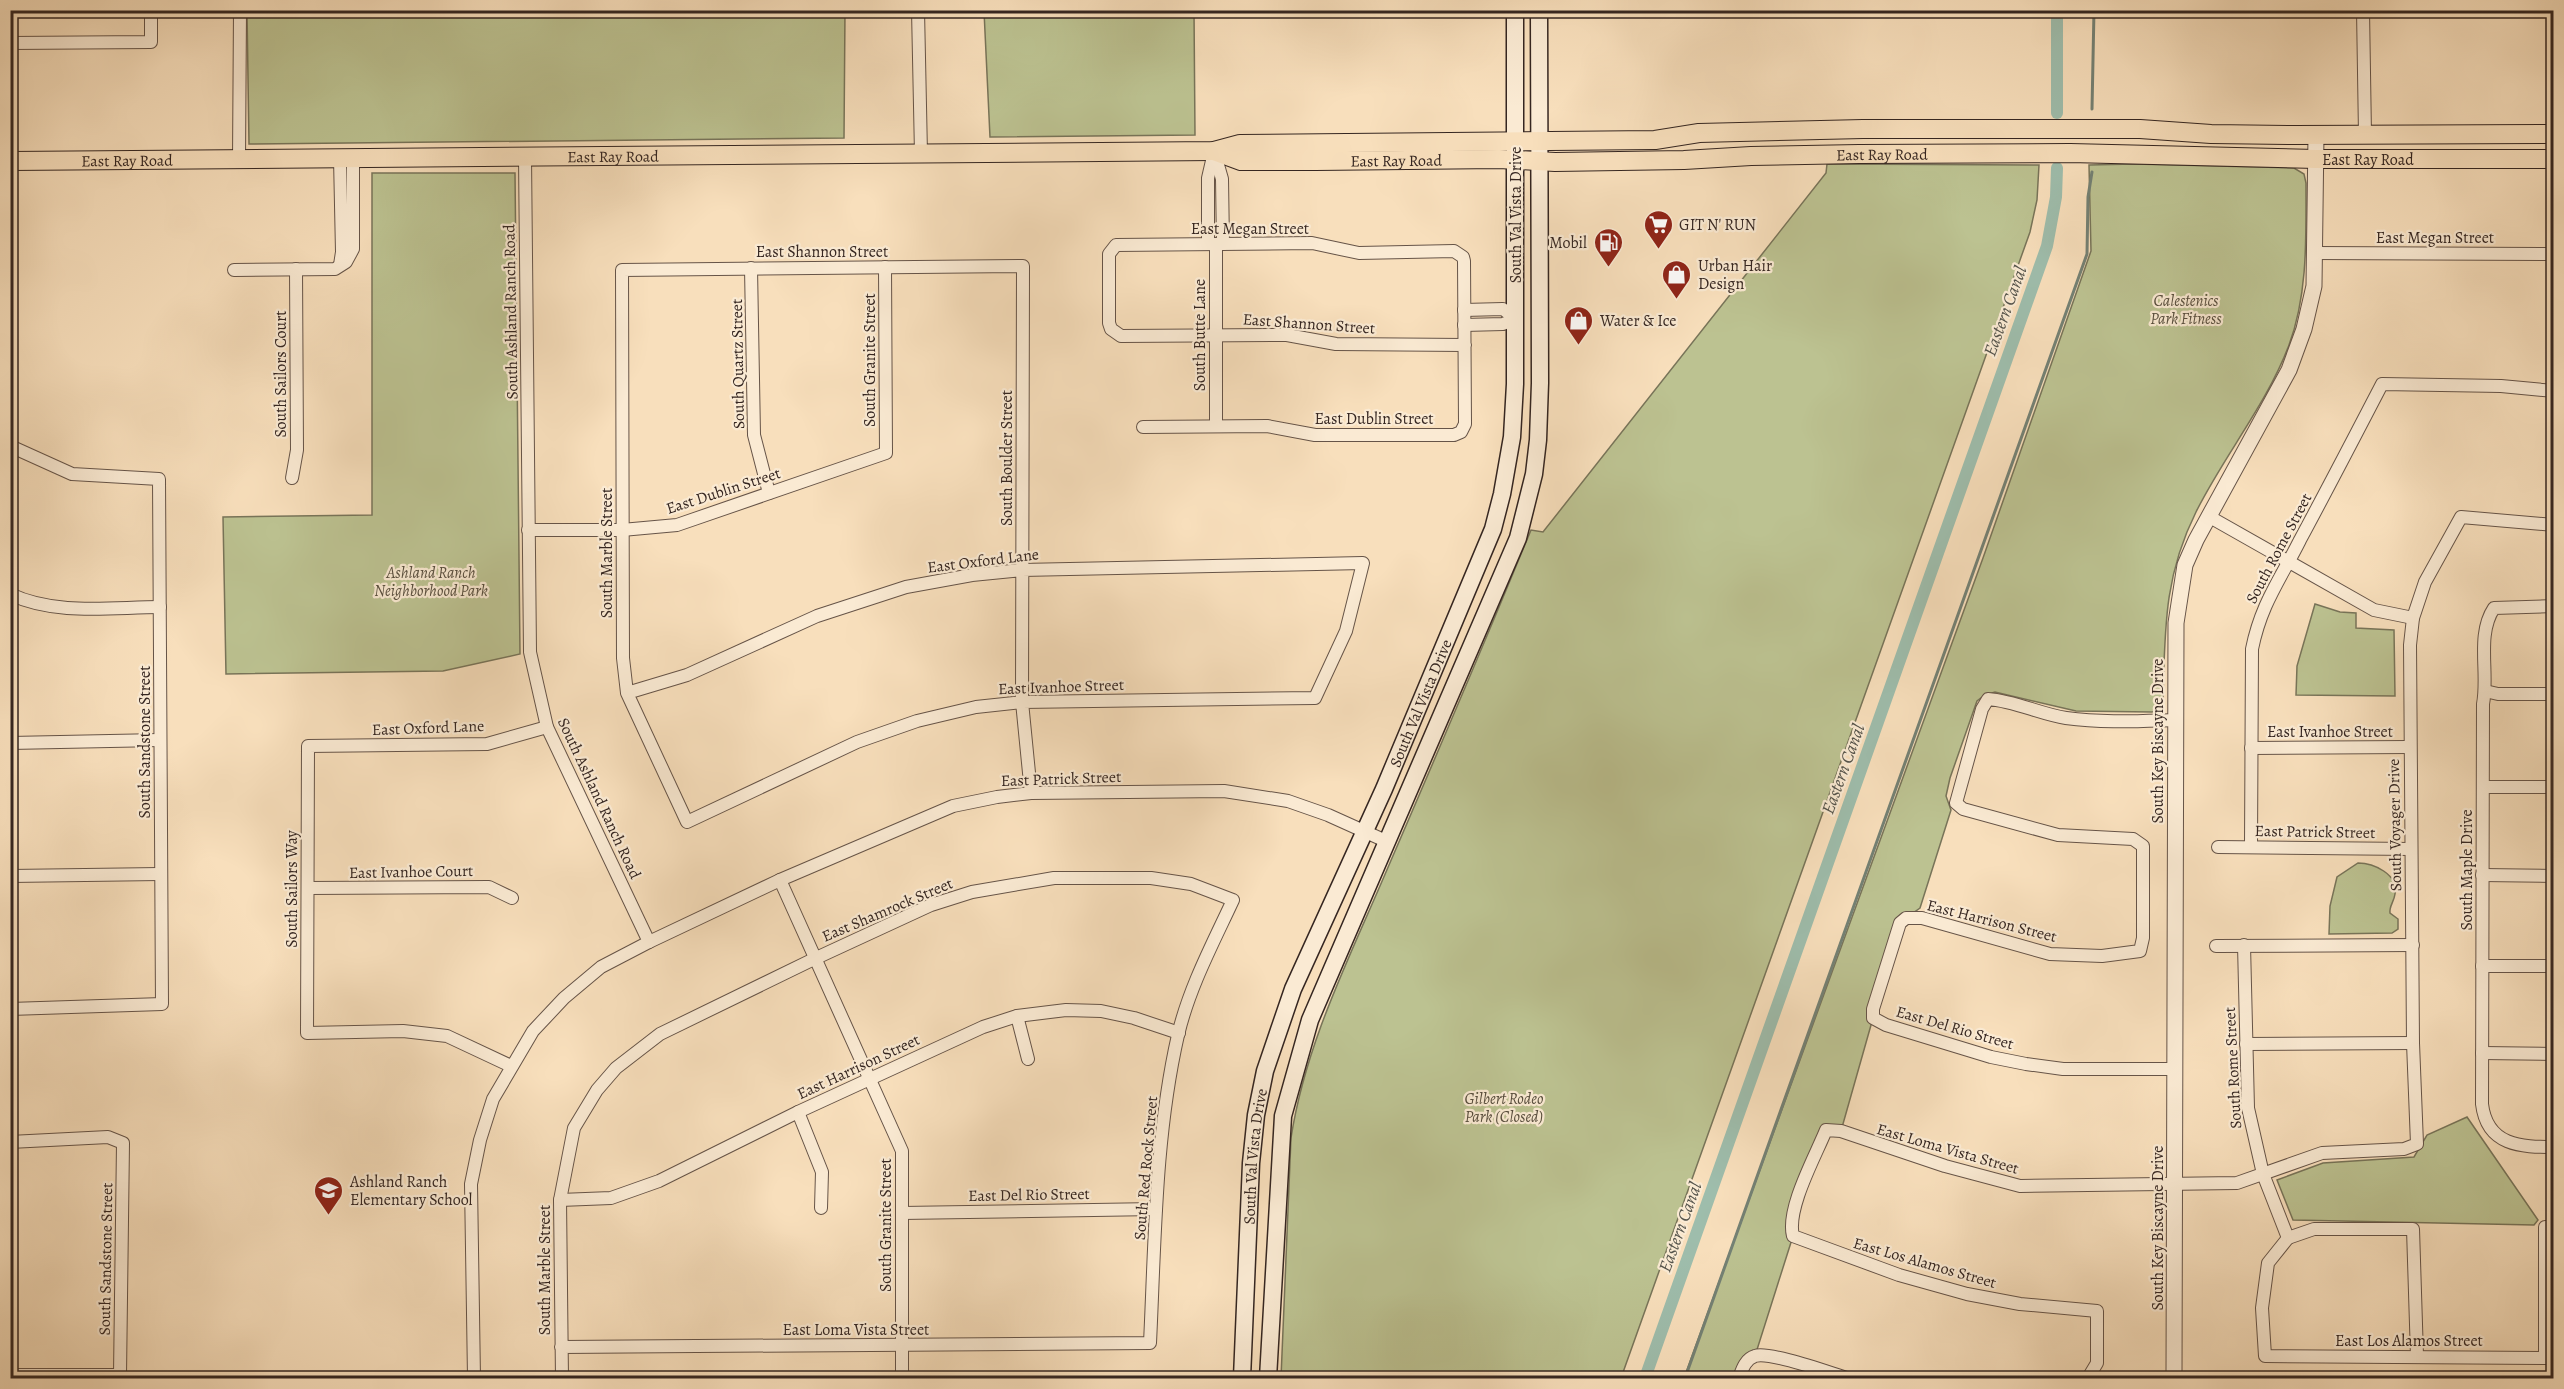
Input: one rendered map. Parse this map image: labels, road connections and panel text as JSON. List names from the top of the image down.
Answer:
{
  "streets": {
    "main road": ["East Ray Road", "South Val Vista Drive"],
    "street": [
      "East Megan Street",
      "East Shannon Street",
      "South Ashland Ranch Road",
      "South Butte Lane",
      "South Granite Street",
      "South Quartz Street",
      "South Sailors Court",
      "East Dublin Street",
      "South Boulder Street",
      "South Rome Street",
      "South Marble Street",
      "East Oxford Lane",
      "East Ivanhoe Street",
      "South Key Biscayne Drive",
      "South Sandstone Street",
      "East Patrick Street",
      "South Voyager Drive",
      "South Maple Drive",
      "East Ivanhoe Court",
      "South Sailors Way",
      "East Shamrock Street",
      "East Harrison Street",
      "East Del Rio Street",
      "East Loma Vista Street",
      "South Red Rock Street",
      "East Los Alamos Street"
    ]
  },
  "crossings": [
    ["East Ray Road", "South Val Vista Drive"],
    ["East Ray Road", "South Ashland Ranch Road"],
    ["East Ray Road", "South Butte Lane"],
    ["East Ray Road", "South Key Biscayne Drive"],
    ["South Val Vista Drive", "East Patrick Street"],
    ["East Megan Street", "East Shannon Street"],
    ["East Megan Street", "South Butte Lane"],
    ["East Megan Street", "South Key Biscayne Drive"],
    ["East Shannon Street", "South Butte Lane"],
    ["East Shannon Street", "South Granite Street"],
    ["East Shannon Street", "South Quartz Street"],
    ["East Shannon Street", "East Dublin Street"],
    ["East Shannon Street", "South Boulder Street"],
    ["East Shannon Street", "South Marble Street"],
    ["South Ashland Ranch Road", "East Dublin Street"],
    ["South Ashland Ranch Road", "East Oxford Lane"],
    ["South Ashland Ranch Road", "East Patrick Street"],
    ["South Butte Lane", "East Dublin Street"],
    ["South Granite Street", "East Dublin Street"],
    ["South Granite Street", "East Patrick Street"],
    ["South Granite Street", "East Shamrock Street"],
    ["South Granite Street", "East Harrison Street"],
    ["South Granite Street", "East Del Rio Street"],
    ["South Granite Street", "East Loma Vista Street"],
    ["South Quartz Street", "East Dublin Street"],
    ["East Dublin Street", "South Marble Street"],
    ["South Boulder Street", "East Oxford Lane"],
    ["South Boulder Street", "East Ivanhoe Street"],
    ["South Boulder Street", "East Patrick Street"],
    ["South Rome Street", "East Ivanhoe Street"],
    ["South Rome Street", "East Patrick Street"],
    ["South Rome Street", "East Loma Vista Street"],
    ["South Rome Street", "East Los Alamos Street"],
    ["South Marble Street", "East Oxford Lane"],
    ["South Marble Street", "East Ivanhoe Street"],
    ["South Marble Street", "East Shamrock Street"],
    ["South Marble Street", "East Harrison Street"],
    ["South Marble Street", "East Loma Vista Street"],
    ["East Oxford Lane", "East Ivanhoe Street"],
    ["East Oxford Lane", "South Sailors Way"],
    ["East Ivanhoe Street", "South Voyager Drive"],
    ["South Key Biscayne Drive", "East Harrison Street"],
    ["South Key Biscayne Drive", "East Del Rio Street"],
    ["South Key Biscayne Drive", "East Loma Vista Street"],
    ["East Patrick Street", "South Voyager Drive"],
    ["South Voyager Drive", "East Loma Vista Street"],
    ["East Ivanhoe Court", "South Sailors Way"],
    ["East Shamrock Street", "South Red Rock Street"],
    ["East Harrison Street", "East Del Rio Street"],
    ["East Harrison Street", "South Red Rock Street"],
    ["East Del Rio Street", "South Red Rock Street"],
    ["East Loma Vista Street", "South Red Rock Street"],
    ["East Loma Vista Street", "East Los Alamos Street"]
  ],
  "water": ["Eastern Canal"],
  "parks": ["Calestenics Park Fitness", "Ashland Ranch Neighborhood Park", "Gilbert Rodeo Park (Closed)"],
  "places": {
    "supermarket": ["GIT N' RUN"],
    "fuel station": ["Mobil"],
    "shop": ["Urban Hair Design", "Water & Ice"],
    "school or university": ["Ashland Ranch Elementary School"]
  }
}
